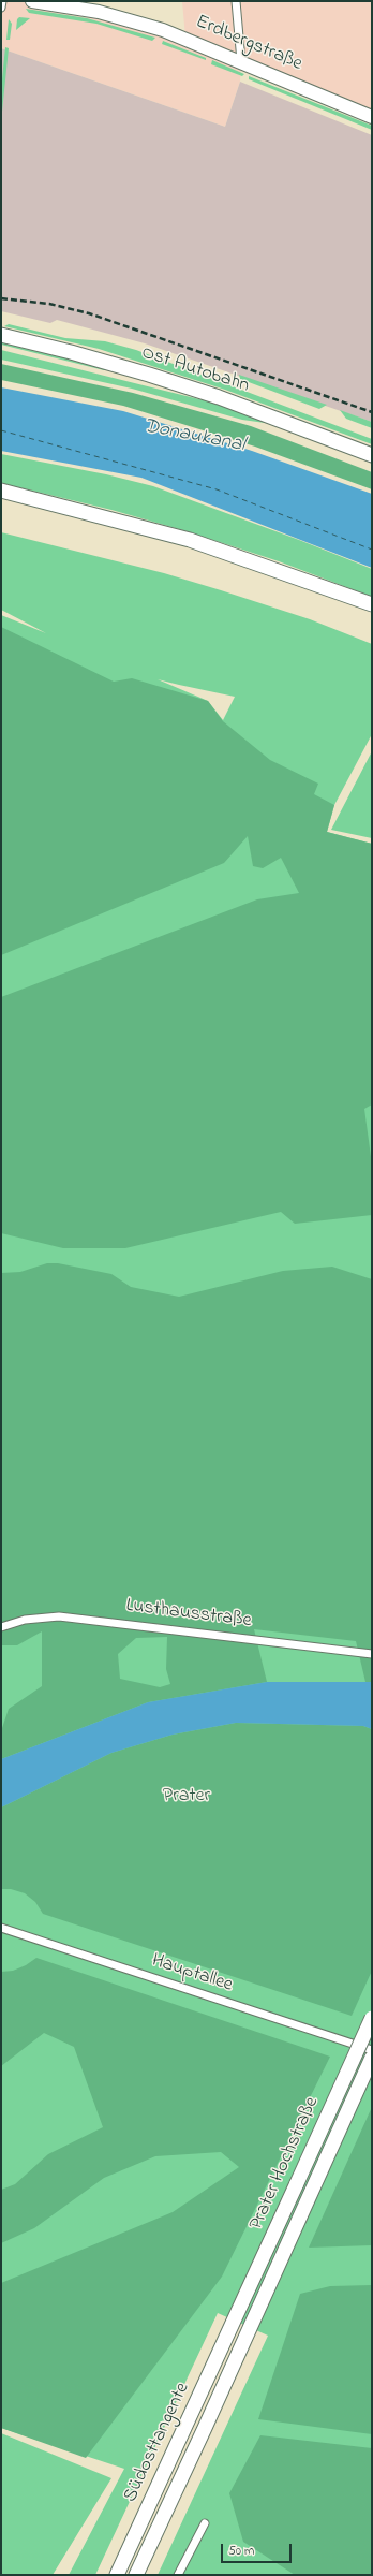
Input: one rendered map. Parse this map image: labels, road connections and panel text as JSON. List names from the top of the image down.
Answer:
{
  "streets": {
    "highway": ["Ost Autobahn", "Prater Hochstraße", "Südosttangente"],
    "main road": ["Erdbergstraße"],
    "street": ["Lusthausstraße", "Hauptallee"]
  },
  "crossings": [
    ["Prater Hochstraße", "Südosttangente"]
  ],
  "water": ["Donaukanal"],
  "parks": ["Prater"],
  "scale_bar": "50 m"
}
